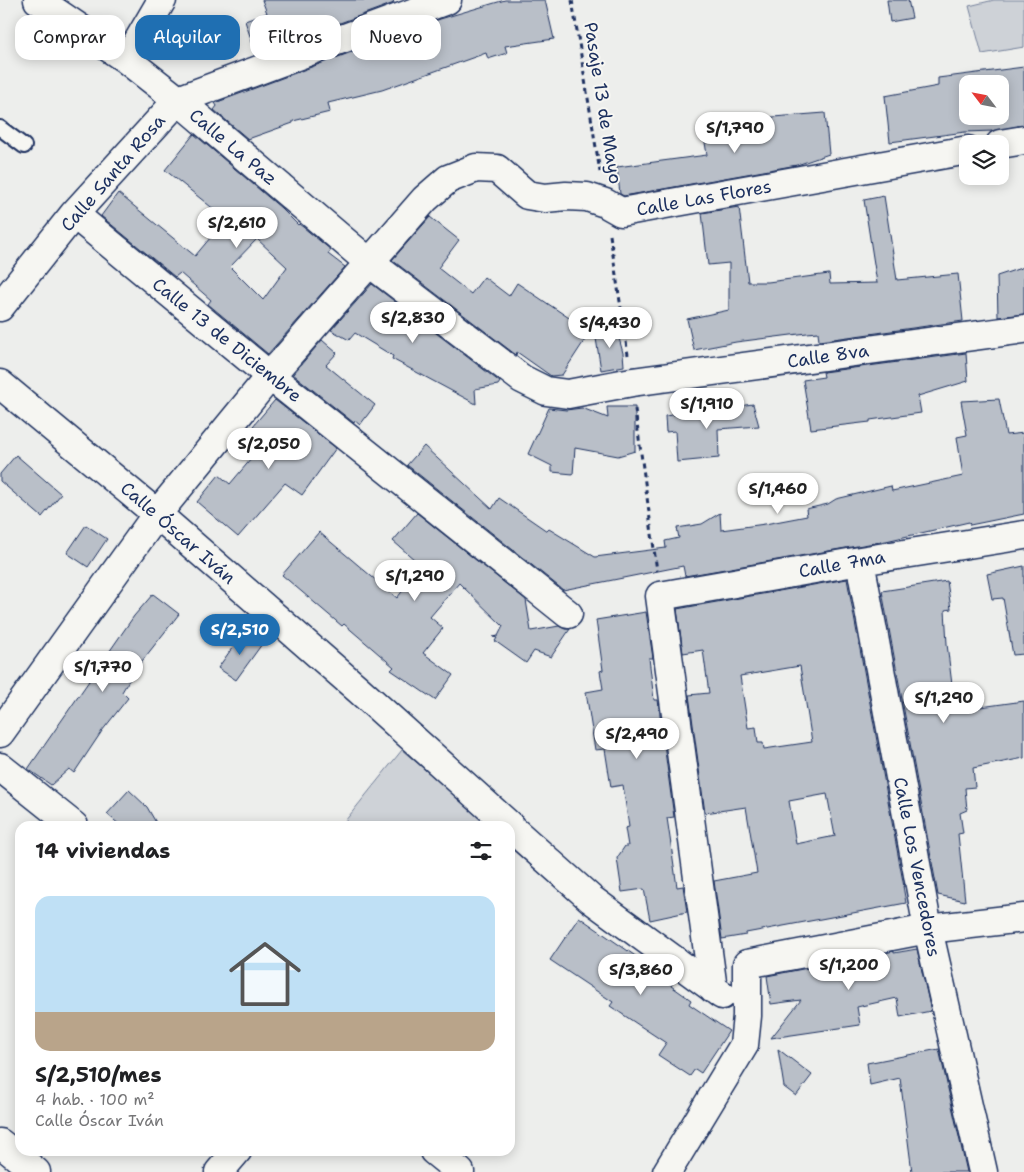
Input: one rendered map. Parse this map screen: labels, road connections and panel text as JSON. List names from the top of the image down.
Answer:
{
  "streets": {
    "street": [
      "Calle La Paz",
      "Calle Santa Rosa",
      "Calle Las Flores",
      "Calle 13 de Diciembre",
      "Calle 8va",
      "Calle Óscar Iván",
      "Calle 7ma",
      "Calle Los Vencedores"
    ],
    "path": ["Pasaje 13 de Mayo"]
  },
  "crossings": [
    ["Pasaje 13 de Mayo", "Calle La Paz"],
    ["Pasaje 13 de Mayo", "Calle Las Flores"],
    ["Pasaje 13 de Mayo", "Calle 8va"],
    ["Pasaje 13 de Mayo", "Calle 7ma"],
    ["Calle La Paz", "Calle Santa Rosa"],
    ["Calle La Paz", "Calle Las Flores"],
    ["Calle La Paz", "Calle 8va"],
    ["Calle Santa Rosa", "Calle 13 de Diciembre"],
    ["Calle Las Flores", "Calle 13 de Diciembre"],
    ["Calle Las Flores", "Calle Óscar Iván"],
    ["Calle 7ma", "Calle Los Vencedores"]
  ],
  "north": "top left",
  "page": {
    "chip": [
      "Comprar",
      "Alquilar",
      "Filtros",
      "Nuevo"
    ],
    "price": [
      "S/1,790",
      "S/2,610",
      "S/2,830",
      "S/4,430",
      "S/1,910",
      "S/2,050",
      "S/1,460",
      "S/1,290",
      "S/2,510",
      "S/1,770",
      "S/1,290",
      "S/2,490",
      "S/1,200",
      "S/3,860"
    ],
    "heading": "14 viviendas",
    "list": [
      {
        "name": "S/2,510/mes",
        "note": "4 hab. · 100 m² · Calle Óscar Iván"
      }
    ]
  }
}
